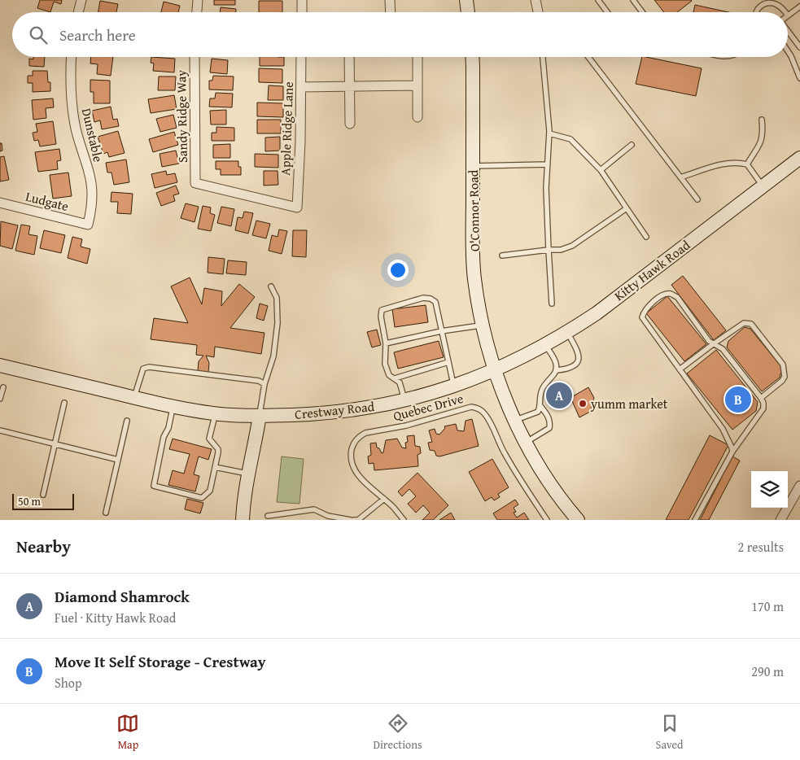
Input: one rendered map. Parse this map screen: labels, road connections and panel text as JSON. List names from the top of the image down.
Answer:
{
  "streets": {
    "main road": ["O'Connor Road", "Kitty Hawk Road", "Crestway Road"],
    "street": [
      "Sandy Ridge Way",
      "Apple Ridge Lane",
      "Dunstable",
      "Ludgate"
    ],
    "lane": ["Quebec Drive"]
  },
  "crossings": [
    ["Sandy Ridge Way", "Apple Ridge Lane"],
    ["Dunstable", "Ludgate"],
    ["O'Connor Road", "Kitty Hawk Road"],
    ["O'Connor Road", "Crestway Road"],
    ["Kitty Hawk Road", "Crestway Road"]
  ],
  "places": ["yumm market"],
  "scale_bar": "50 m",
  "page": {
    "search": "Search here",
    "pins": ["A", "B"],
    "scale": "50 m",
    "heading": ["Nearby", "2 results"],
    "list": [
      {
        "mark": "A",
        "name": "Diamond Shamrock",
        "note": "Fuel · Kitty Hawk Road",
        "value": "170 m"
      },
      {
        "mark": "B",
        "name": "Move It Self Storage - Crestway",
        "note": "Shop",
        "value": "290 m"
      }
    ],
    "nav": ["Map", "Directions", "Saved"]
  }
}
